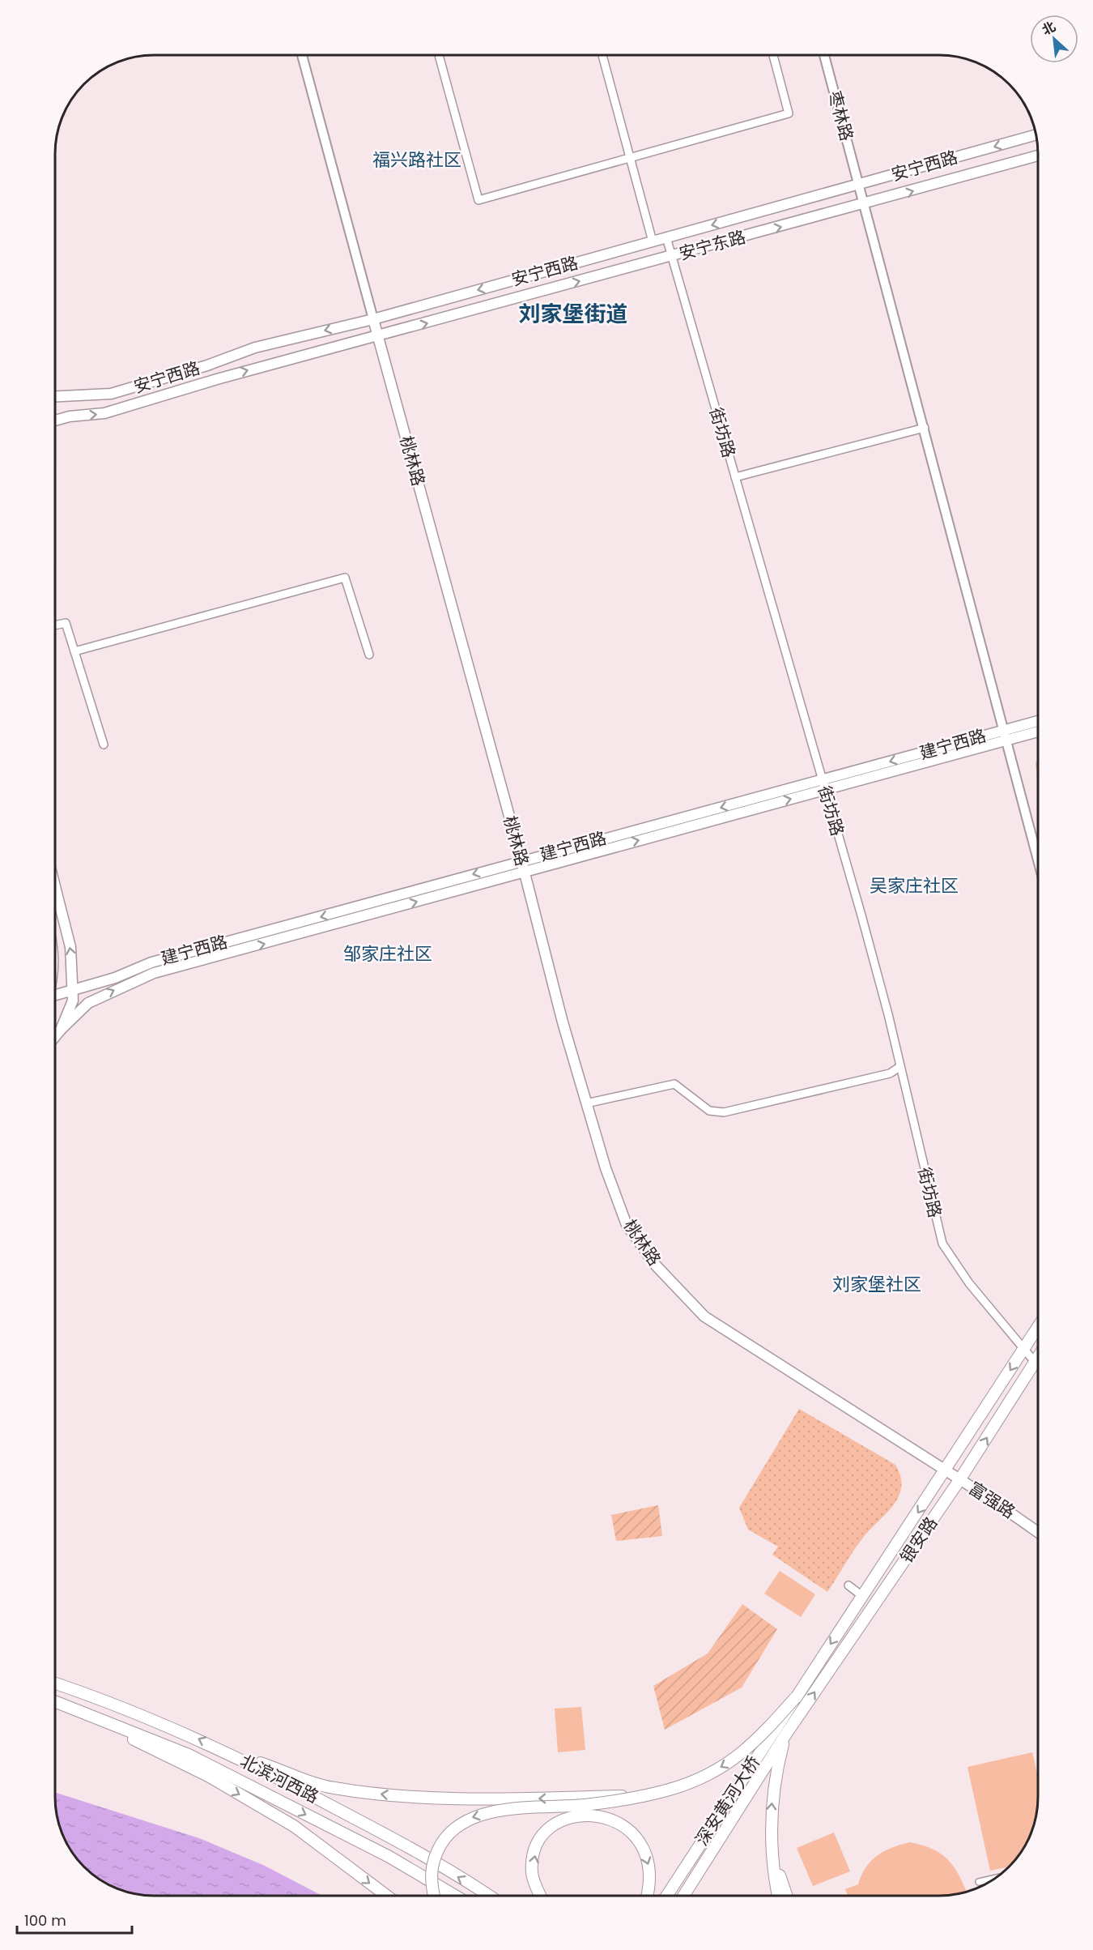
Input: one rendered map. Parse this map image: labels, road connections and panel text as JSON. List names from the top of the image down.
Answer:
{
  "streets": {
    "main road": [
      "安宁西路",
      "安宁东路",
      "桃林路",
      "建宁西路",
      "富强路",
      "银安路",
      "北滨河西路",
      "深安黄河大桥"
    ],
    "street": ["枣林路", "街坊路"]
  },
  "crossings": [
    ["枣林路", "安宁西路"],
    ["枣林路", "安宁东路"],
    ["枣林路", "建宁西路"],
    ["安宁西路", "安宁东路"],
    ["安宁西路", "街坊路"],
    ["安宁西路", "桃林路"],
    ["安宁东路", "街坊路"],
    ["安宁东路", "桃林路"],
    ["街坊路", "建宁西路"],
    ["街坊路", "银安路"],
    ["桃林路", "建宁西路"],
    ["桃林路", "富强路"],
    ["桃林路", "银安路"],
    ["富强路", "银安路"],
    ["银安路", "深安黄河大桥"]
  ],
  "one_way": ["安宁东路"],
  "districts": [
    "福兴路社区",
    "刘家堡街道",
    "吴家庄社区",
    "邹家庄社区",
    "刘家堡社区"
  ],
  "scale_bar": "100 m",
  "north": "top left"
}
